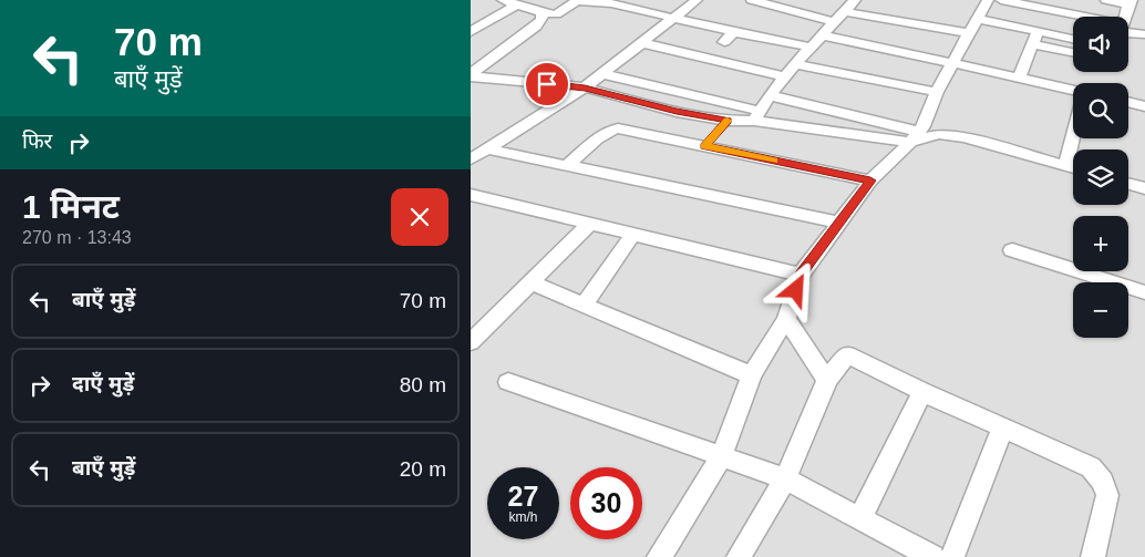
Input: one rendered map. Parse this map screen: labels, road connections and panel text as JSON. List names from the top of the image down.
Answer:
{
  "page": {
    "turn": ["70 m", "बाएँ मुड़ें"],
    "map_buttons": ["+", "−"],
    "then": "फिर",
    "heading": ["1 मिनट", "270 m · 13:43"],
    "list": [
      {
        "name": "बाएँ मुड़ें",
        "value": "70 m"
      },
      {
        "name": "दाएँ मुड़ें",
        "value": "80 m"
      },
      {
        "name": "बाएँ मुड़ें",
        "value": "20 m"
      }
    ],
    "speed": "27 km/h",
    "limit": "30"
  }
}
